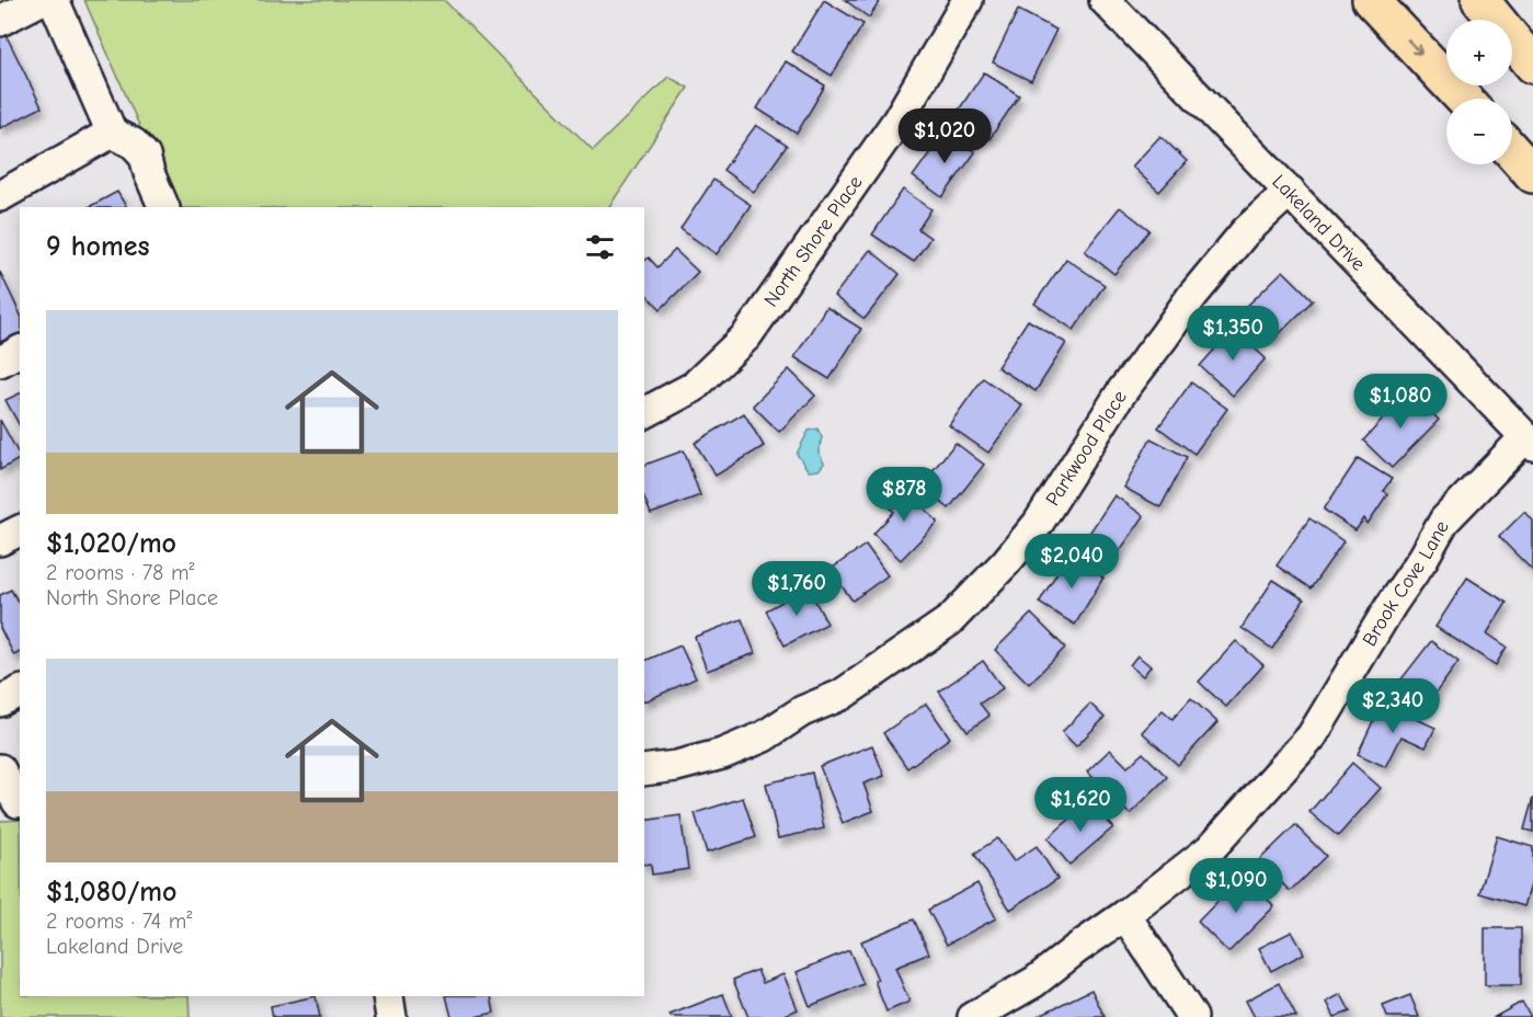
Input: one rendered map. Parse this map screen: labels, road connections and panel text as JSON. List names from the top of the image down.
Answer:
{
  "streets": {
    "street": [
      "Lakeland Drive",
      "North Shore Place",
      "Parkwood Place",
      "Brook Cove Lane"
    ]
  },
  "crossings": [
    ["Lakeland Drive", "Parkwood Place"],
    ["Lakeland Drive", "Brook Cove Lane"]
  ],
  "page": {
    "map_buttons": ["+", "−"],
    "price": [
      "$1,020",
      "$1,350",
      "$1,080",
      "$878",
      "$2,040",
      "$1,760",
      "$2,340",
      "$1,620",
      "$1,090"
    ],
    "heading": "9 homes",
    "list": [
      {
        "name": "$1,020/mo",
        "note": "2 rooms · 78 m² · North Shore Place"
      },
      {
        "name": "$1,080/mo",
        "note": "2 rooms · 74 m² · Lakeland Drive"
      }
    ]
  }
}
